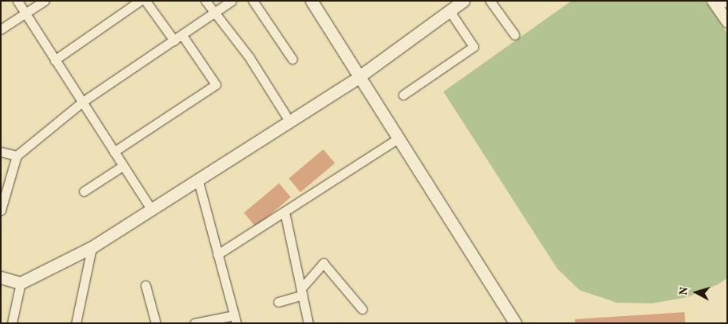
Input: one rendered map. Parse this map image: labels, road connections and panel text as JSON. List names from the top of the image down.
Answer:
{
  "north": "left"
}
